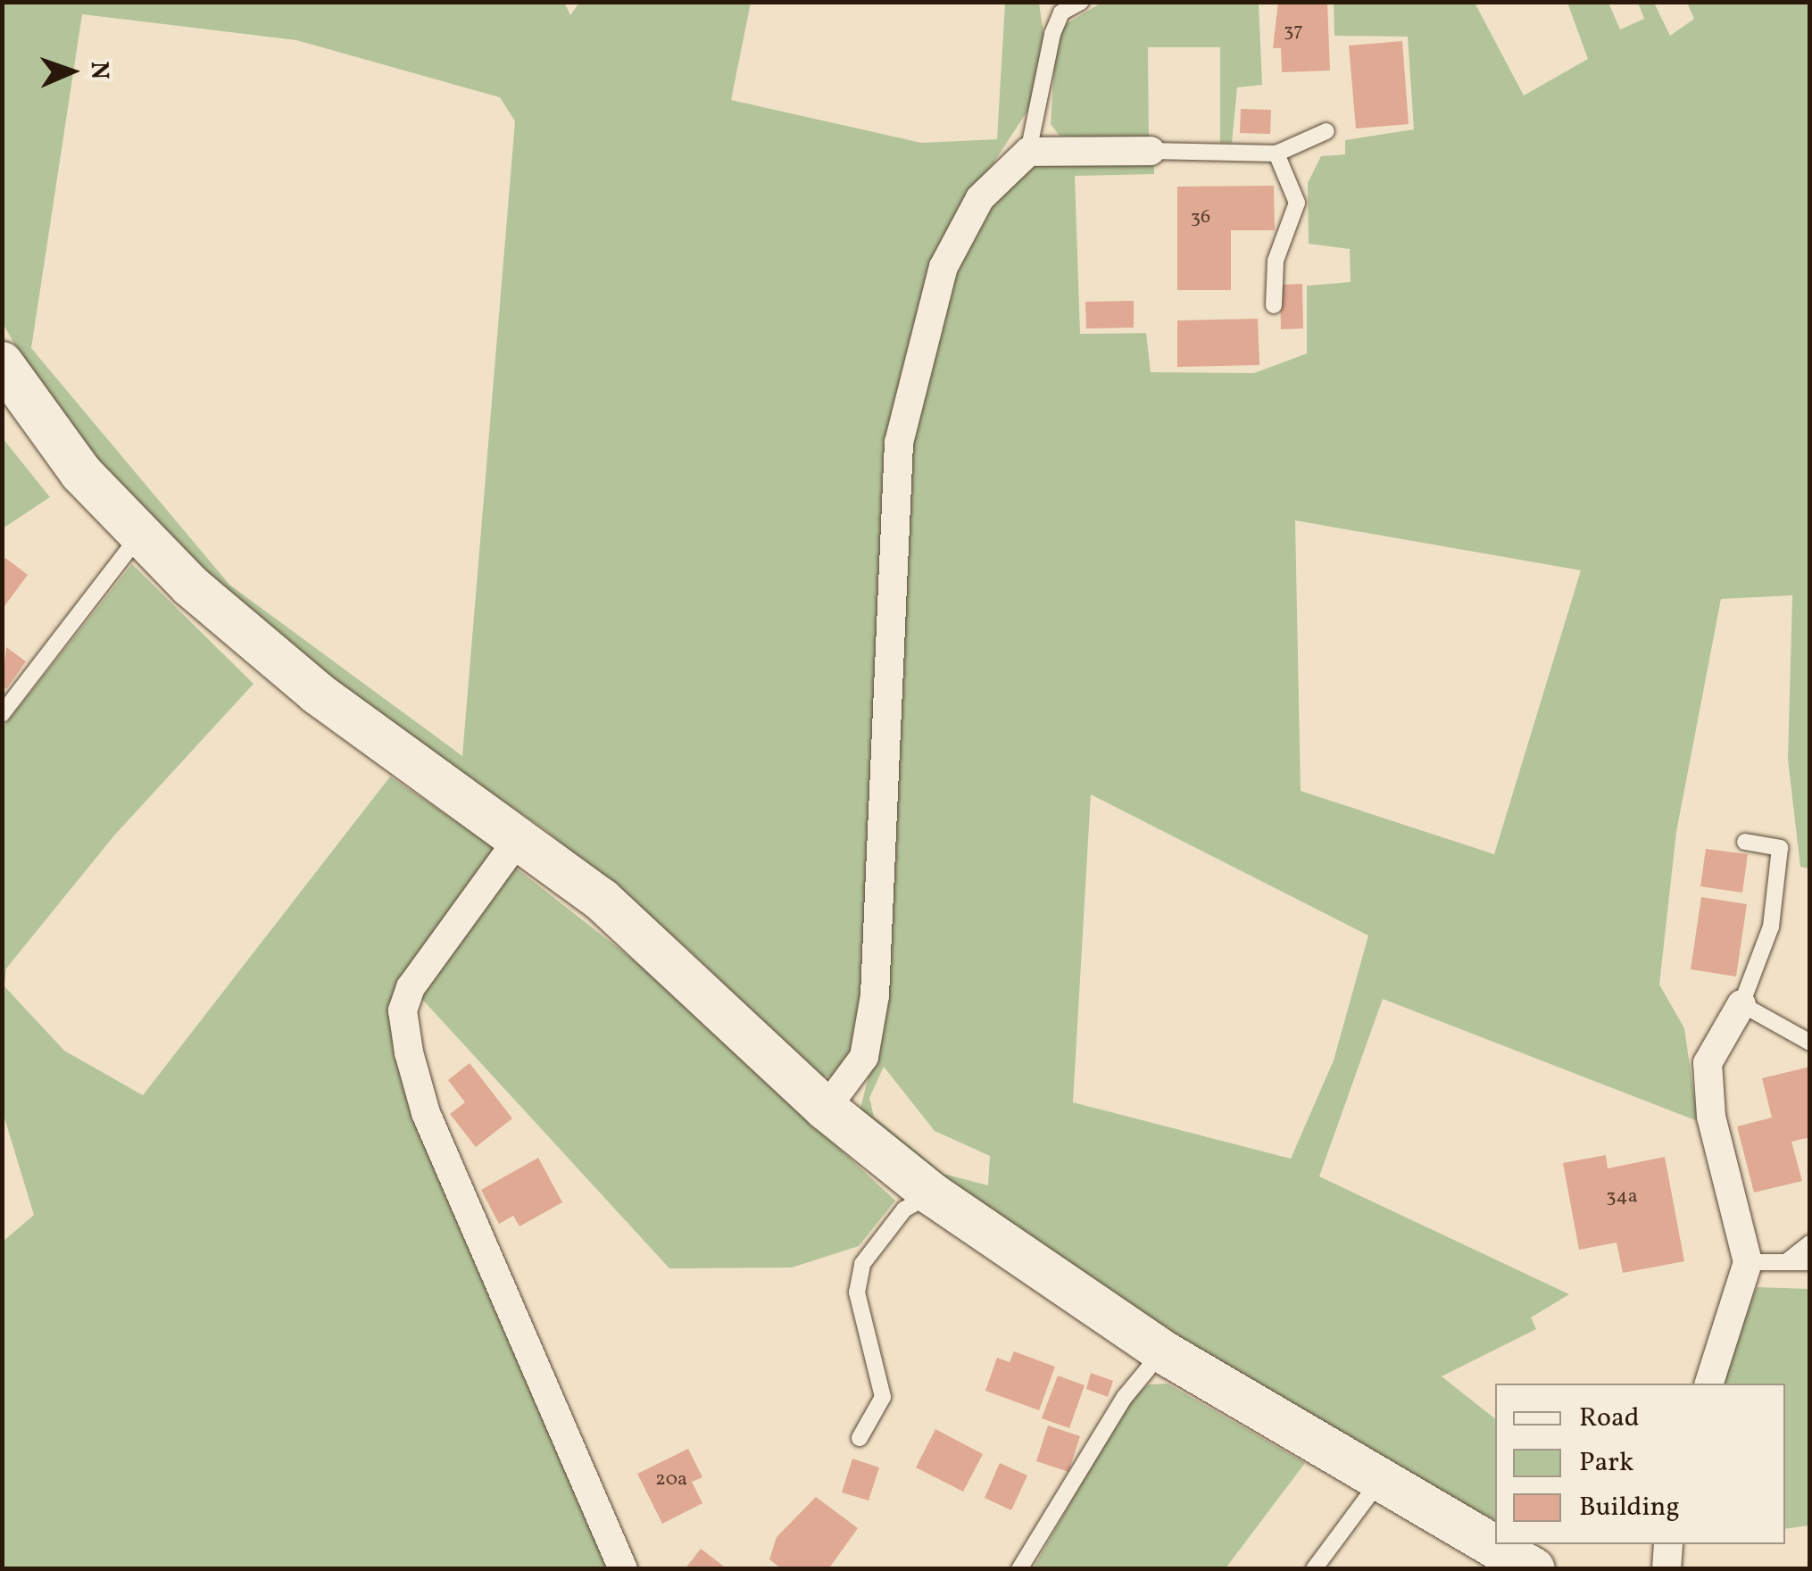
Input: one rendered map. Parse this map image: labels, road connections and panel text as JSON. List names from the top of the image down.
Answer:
{
  "house_numbers": [
    "37",
    "36",
    "34a",
    "20a"
  ],
  "legend": ["Road", "Park", "Building"],
  "north": "right"
}
